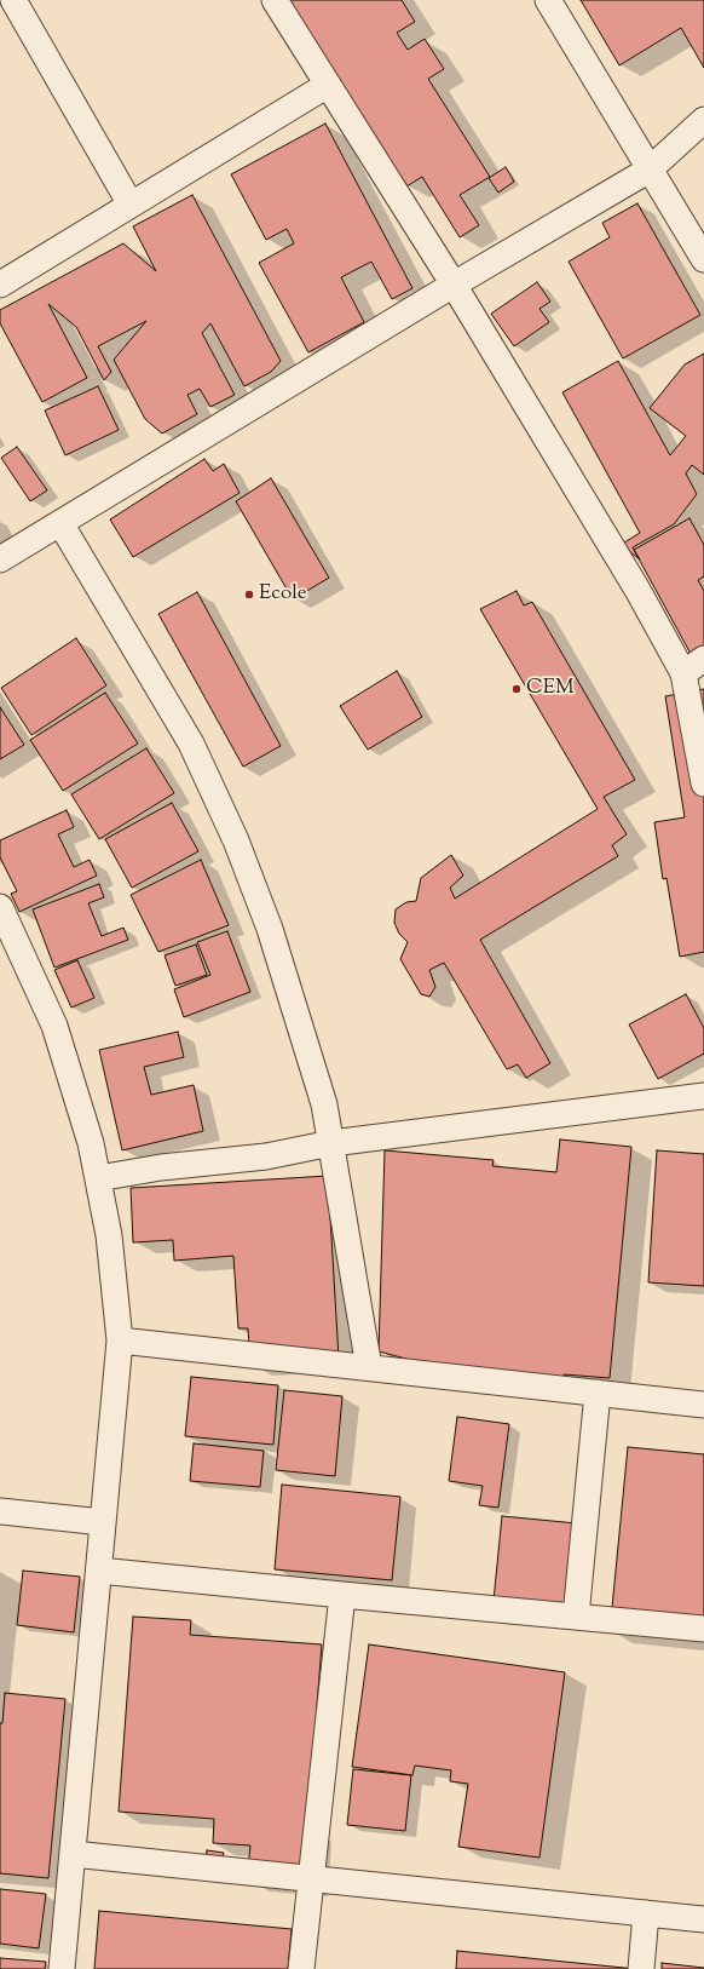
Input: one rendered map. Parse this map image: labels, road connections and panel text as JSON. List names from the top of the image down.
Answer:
{
  "places": ["Ecole", "CEM"]
}
